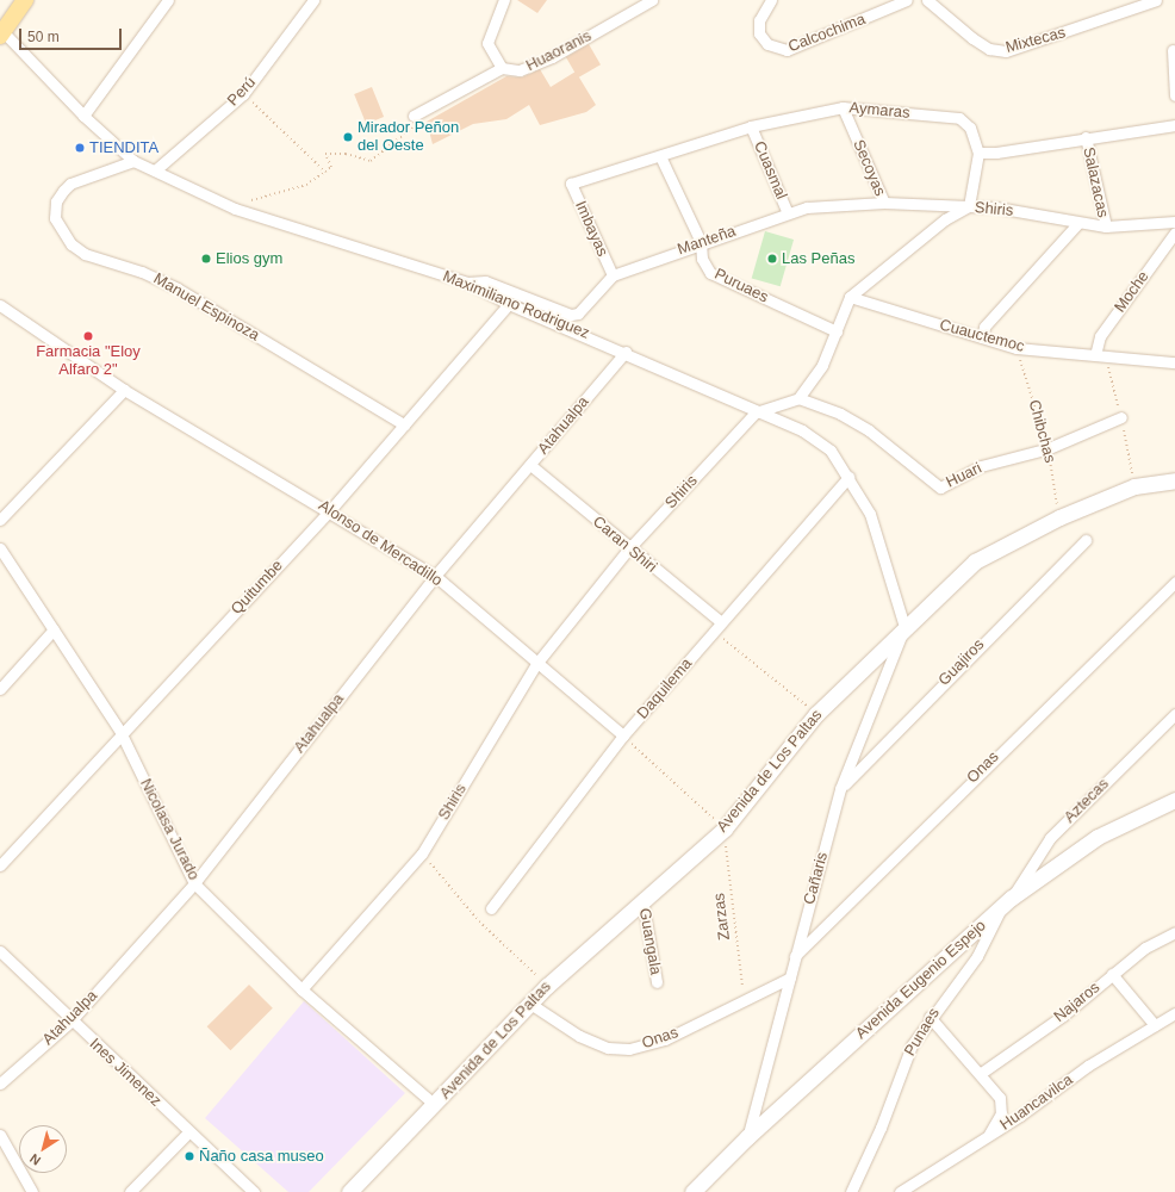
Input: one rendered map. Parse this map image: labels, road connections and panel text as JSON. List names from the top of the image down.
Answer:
{
  "streets": {
    "main road": ["Avenida de Los Paltas", "Avenida Eugenio Espejo"],
    "street": [
      "Calcochima",
      "Mixtecas",
      "Huaoranis",
      "Perú",
      "Aymaras",
      "Secoyas",
      "Cuasmal",
      "Salazacas",
      "Shiris",
      "Imbayas",
      "Manteña",
      "Puruaes",
      "Moche",
      "Maximiliano Rodriguez",
      "Manuel Espinoza",
      "Cuauctemoc",
      "Atahualpa",
      "Huari",
      "Alonso de Mercadillo",
      "Caran Shiri",
      "Quitumbe",
      "Guajiros",
      "Daquilema",
      "Onas",
      "Aztecas",
      "Nicolasa Jurado",
      "Cañaris",
      "Guangala",
      "Najaros",
      "Punaes",
      "Ines Jimenez",
      "Huancavilca"
    ],
    "path": ["Chibchas", "Zarzas"]
  },
  "crossings": [
    ["Perú", "Maximiliano Rodriguez"],
    ["Aymaras", "Secoyas"],
    ["Aymaras", "Cuasmal"],
    ["Aymaras", "Imbayas"],
    ["Aymaras", "Puruaes"],
    ["Secoyas", "Manteña"],
    ["Cuasmal", "Manteña"],
    ["Salazacas", "Shiris"],
    ["Shiris", "Manteña"],
    ["Shiris", "Maximiliano Rodriguez"],
    ["Shiris", "Cuauctemoc"],
    ["Shiris", "Huari"],
    ["Shiris", "Alonso de Mercadillo"],
    ["Shiris", "Caran Shiri"],
    ["Shiris", "Nicolasa Jurado"],
    ["Imbayas", "Manteña"],
    ["Manteña", "Puruaes"],
    ["Manteña", "Maximiliano Rodriguez"],
    ["Moche", "Cuauctemoc"],
    ["Maximiliano Rodriguez", "Manuel Espinoza"],
    ["Maximiliano Rodriguez", "Atahualpa"],
    ["Maximiliano Rodriguez", "Quitumbe"],
    ["Maximiliano Rodriguez", "Daquilema"],
    ["Maximiliano Rodriguez", "Avenida de Los Paltas"],
    ["Maximiliano Rodriguez", "Cañaris"],
    ["Manuel Espinoza", "Quitumbe"],
    ["Cuauctemoc", "Chibchas"],
    ["Atahualpa", "Alonso de Mercadillo"],
    ["Atahualpa", "Caran Shiri"],
    ["Atahualpa", "Nicolasa Jurado"],
    ["Atahualpa", "Ines Jimenez"],
    ["Chibchas", "Huari"],
    ["Chibchas", "Avenida de Los Paltas"],
    ["Alonso de Mercadillo", "Quitumbe"],
    ["Alonso de Mercadillo", "Daquilema"],
    ["Caran Shiri", "Daquilema"],
    ["Quitumbe", "Nicolasa Jurado"],
    ["Guajiros", "Cañaris"],
    ["Onas", "Avenida de Los Paltas"],
    ["Onas", "Cañaris"],
    ["Onas", "Zarzas"],
    ["Avenida de Los Paltas", "Nicolasa Jurado"],
    ["Avenida de Los Paltas", "Cañaris"],
    ["Avenida de Los Paltas", "Zarzas"],
    ["Avenida de Los Paltas", "Guangala"],
    ["Aztecas", "Avenida Eugenio Espejo"],
    ["Cañaris", "Avenida Eugenio Espejo"],
    ["Avenida Eugenio Espejo", "Punaes"]
  ],
  "places": [
    "Mirador Peñon del Oeste",
    "TIENDITA",
    "Elios gym",
    "Las Peñas",
    "Farmacia \"Eloy Alfaro 2\"",
    "Ñaño casa museo"
  ],
  "scale_bar": "50 m",
  "north": "bottom left"
}
